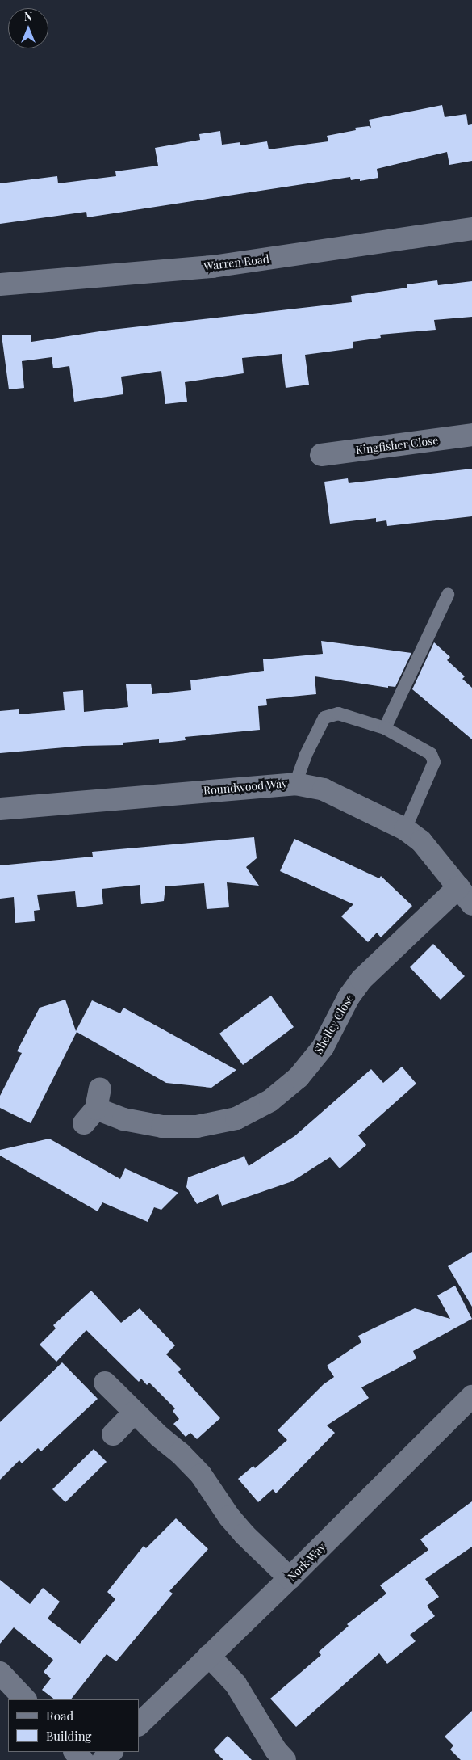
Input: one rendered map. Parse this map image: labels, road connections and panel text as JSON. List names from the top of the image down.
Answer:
{
  "streets": {
    "street": [
      "Warren Road",
      "Kingfisher Close",
      "Roundwood Way",
      "Shelley Close",
      "Nork Way"
    ]
  },
  "crossings": [
    ["Roundwood Way", "Shelley Close"]
  ],
  "legend": ["Road", "Building"],
  "north": "top"
}
